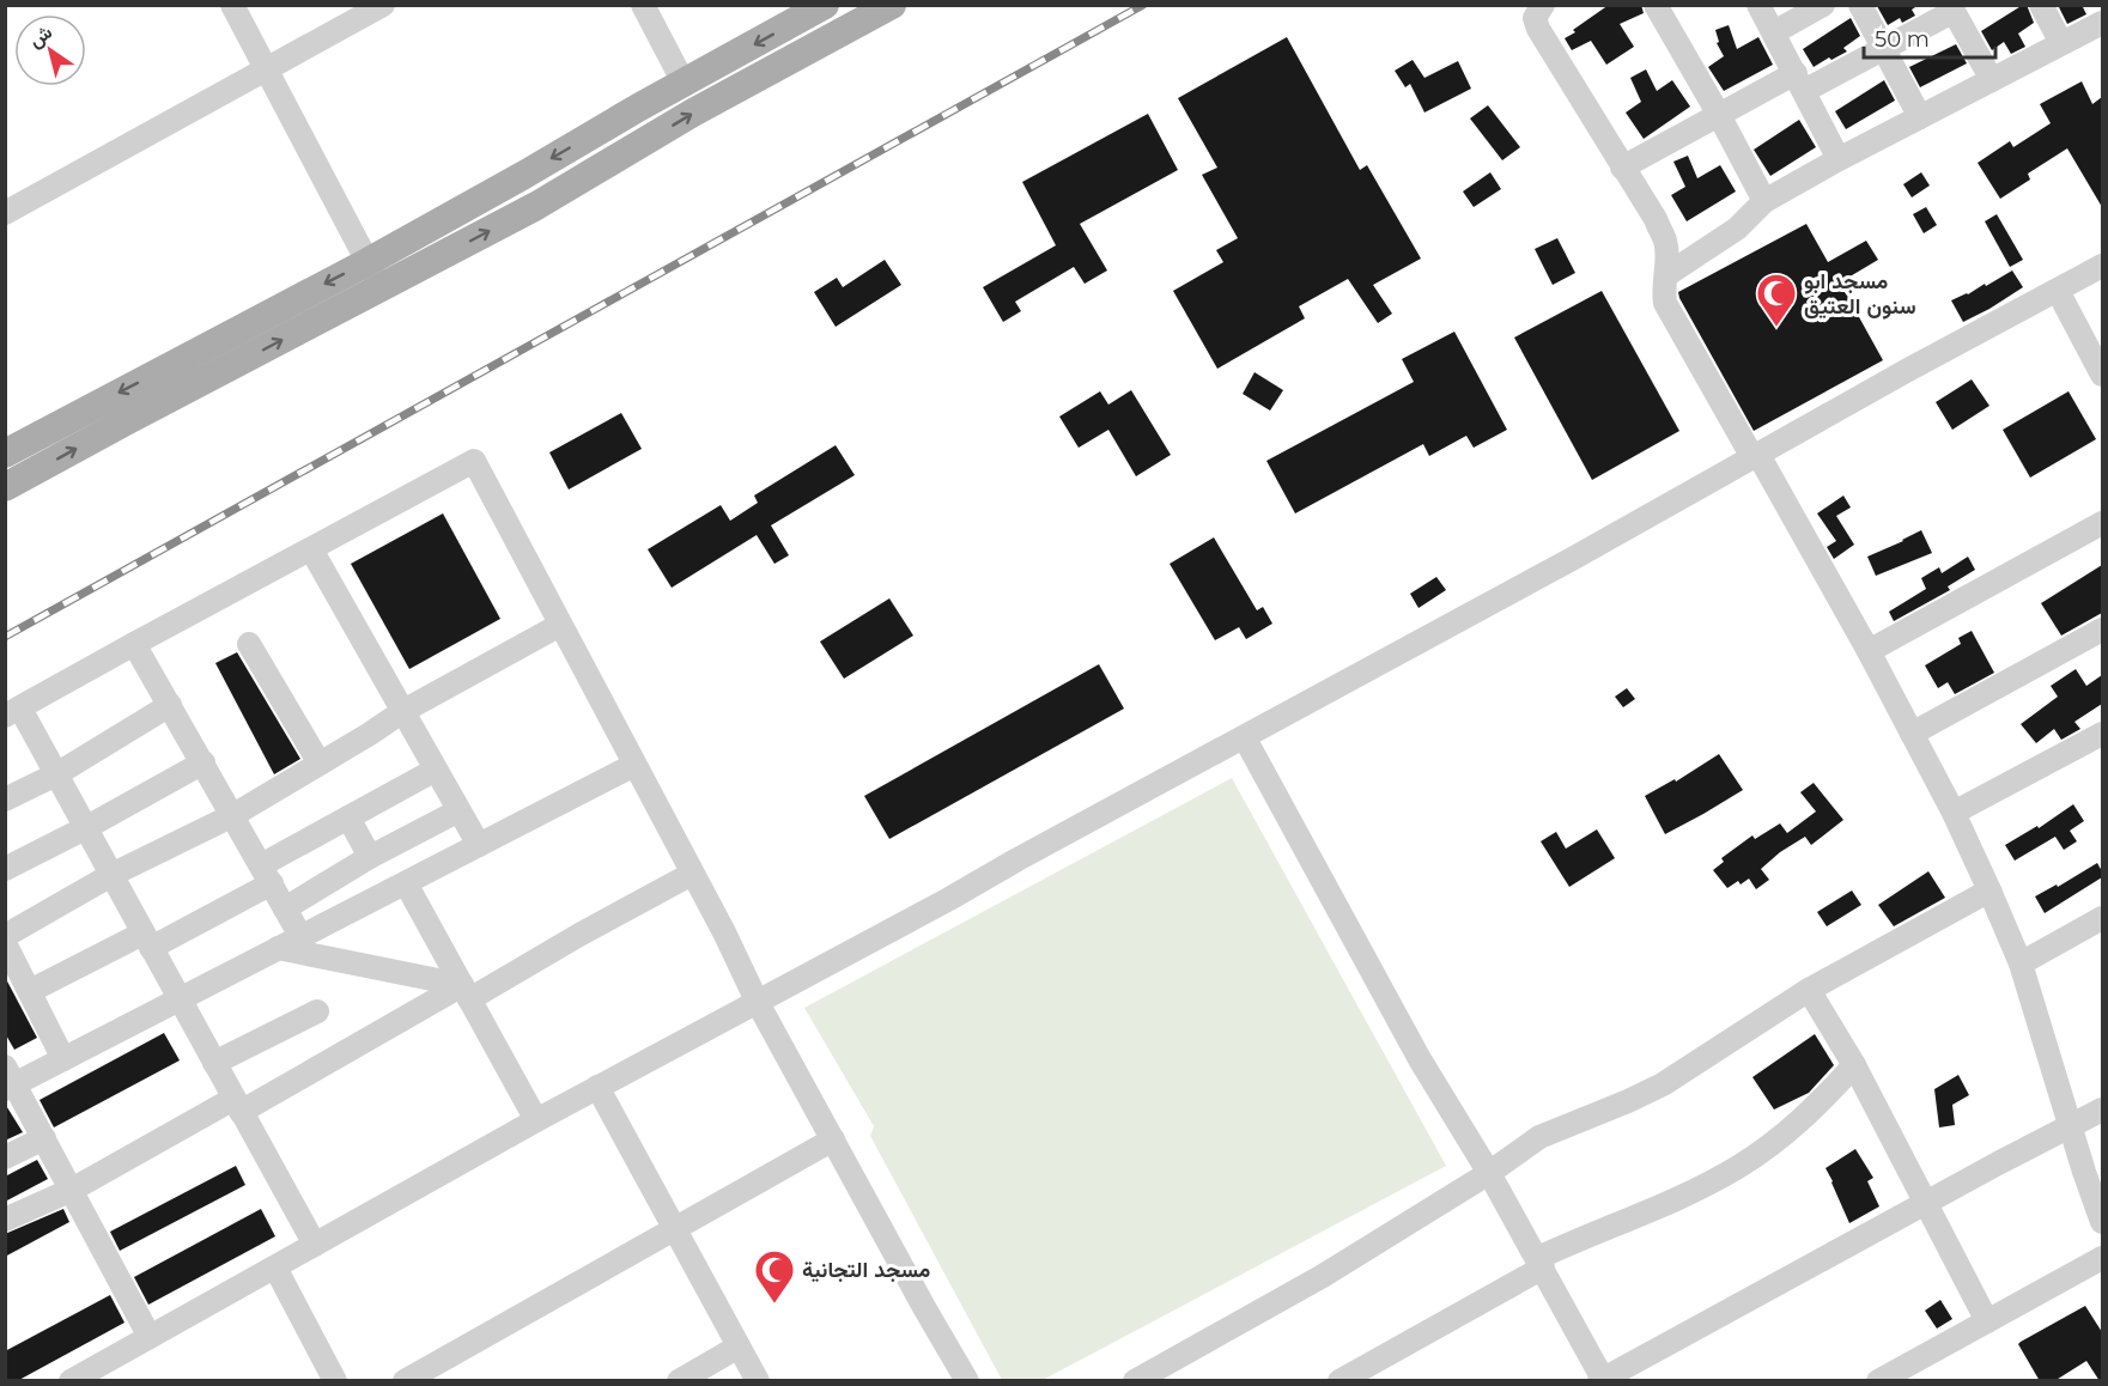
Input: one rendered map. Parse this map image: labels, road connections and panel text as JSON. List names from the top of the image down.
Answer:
{
  "places": {
    "mosque": ["مسجد ابو سنون العتيق", "مسجد التجانية"]
  },
  "scale_bar": "50 m",
  "north": "top left"
}
